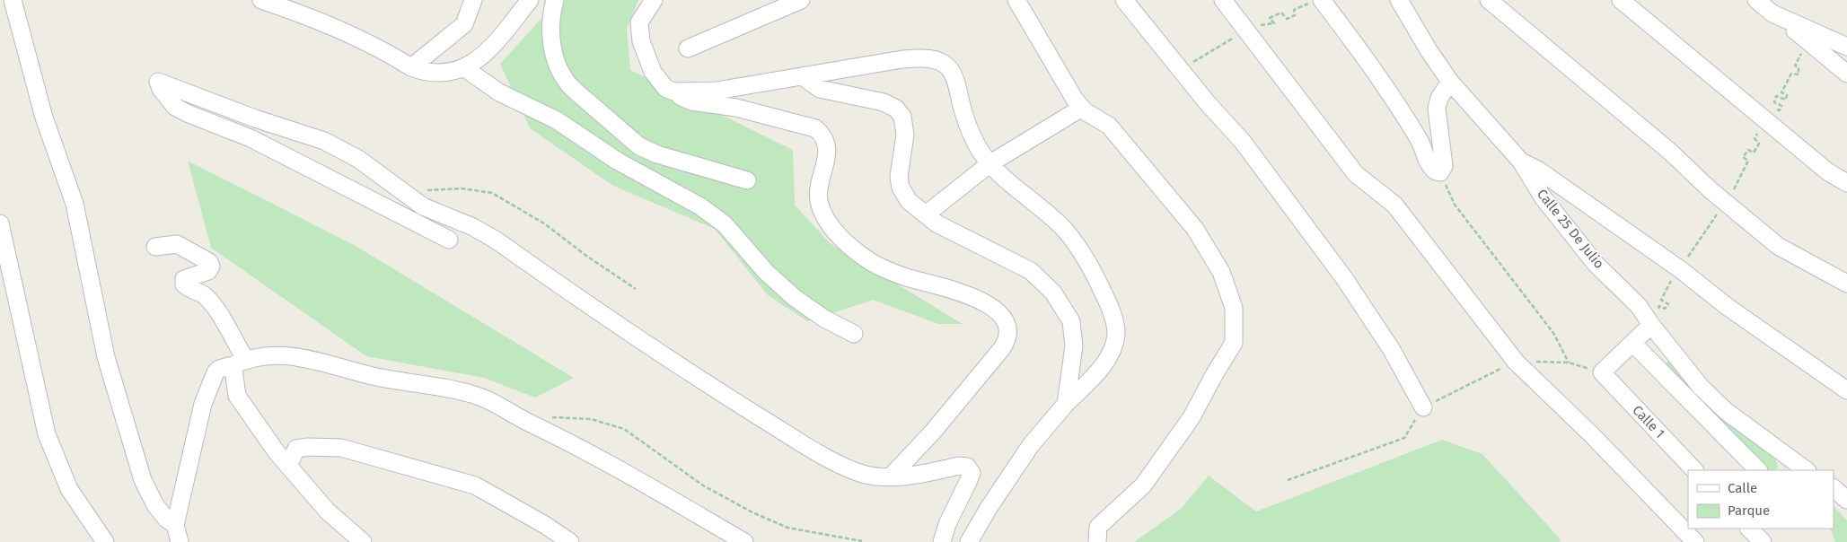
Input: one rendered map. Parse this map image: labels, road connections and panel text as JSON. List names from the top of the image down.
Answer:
{
  "streets": {
    "street": ["Calle 25 De Julio", "Calle 1"]
  },
  "legend": ["Calle", "Parque"]
}
